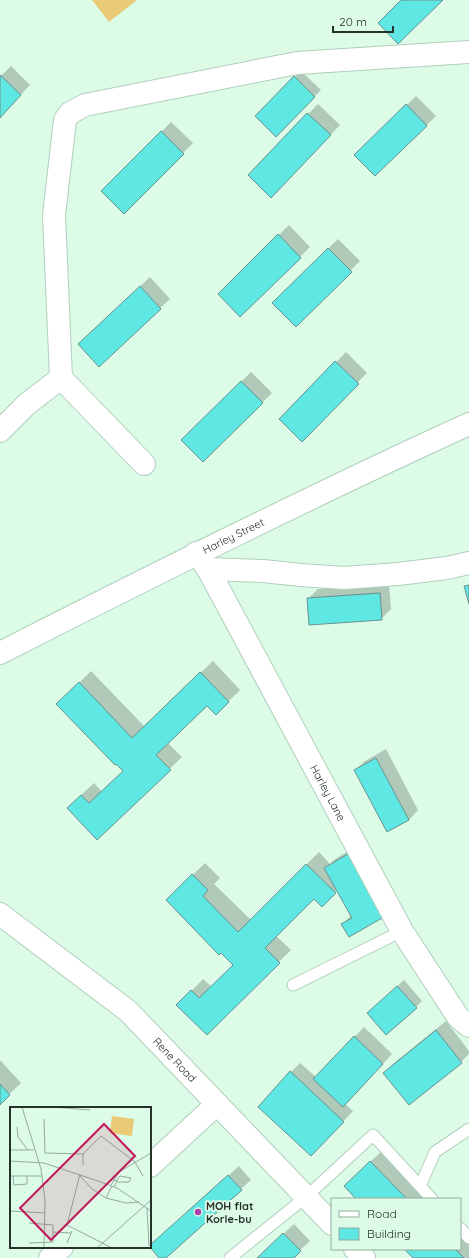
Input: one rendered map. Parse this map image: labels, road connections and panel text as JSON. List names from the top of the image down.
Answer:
{
  "streets": {
    "street": ["Harley Street", "Harley Lane", "Rene Road"]
  },
  "crossings": [
    ["Harley Street", "Harley Lane"]
  ],
  "places": ["MOH flat Korle-bu"],
  "legend": ["Road", "Building"],
  "scale_bar": "20 m"
}
